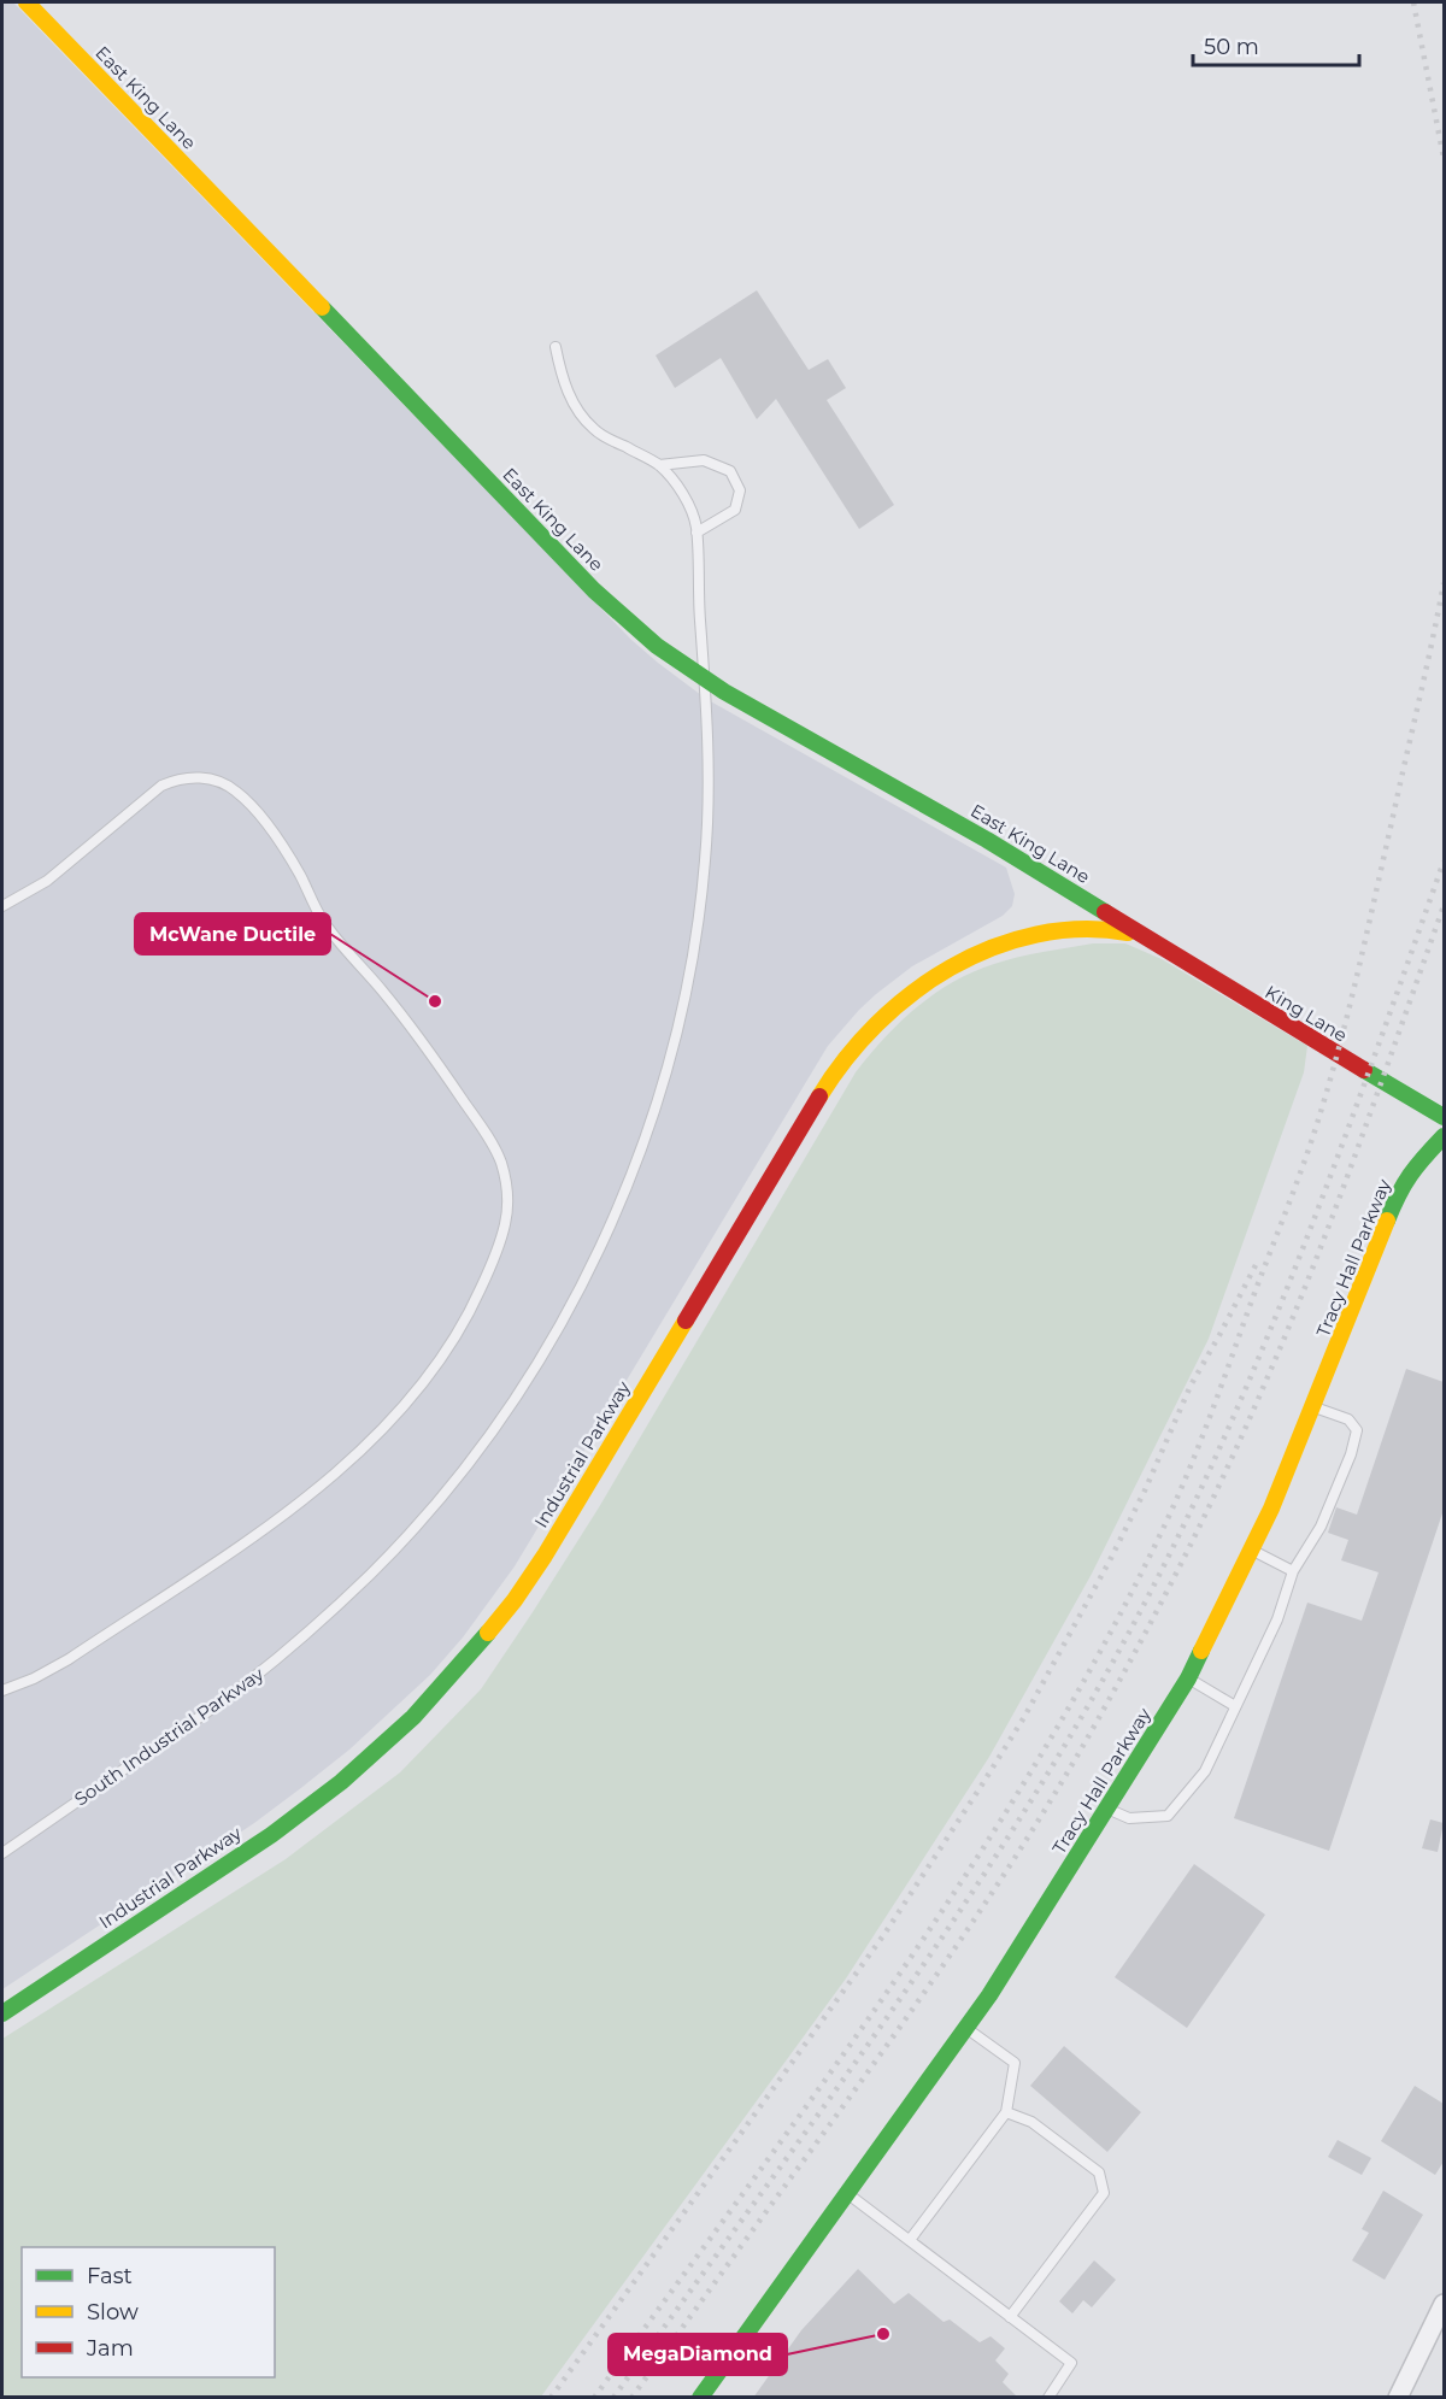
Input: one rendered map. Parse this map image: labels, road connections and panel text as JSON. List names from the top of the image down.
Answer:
{
  "streets": {
    "street": [
      "East King Lane",
      "King Lane",
      "Tracy Hall Parkway",
      "Industrial Parkway"
    ],
    "lane": ["South Industrial Parkway"]
  },
  "crossings": [
    ["East King Lane", "King Lane"],
    ["East King Lane", "Industrial Parkway"],
    ["East King Lane", "South Industrial Parkway"],
    ["King Lane", "Industrial Parkway"]
  ],
  "places": ["McWane Ductile", "MegaDiamond"],
  "legend": ["Fast", "Slow", "Jam"],
  "scale_bar": "50 m"
}
